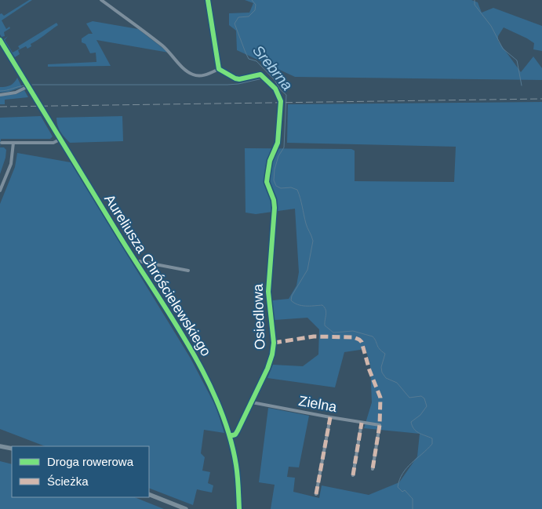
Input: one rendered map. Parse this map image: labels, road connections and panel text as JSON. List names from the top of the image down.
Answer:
{
  "streets": {
    "street": ["Aureliusza Chróścielewskiego", "Osiedlowa", "Zielna"]
  },
  "crossings": [
    ["Aureliusza Chróścielewskiego", "Osiedlowa"],
    ["Osiedlowa", "Zielna"]
  ],
  "water": ["Srebrna"],
  "legend": ["Droga rowerowa", "Ścieżka"]
}
